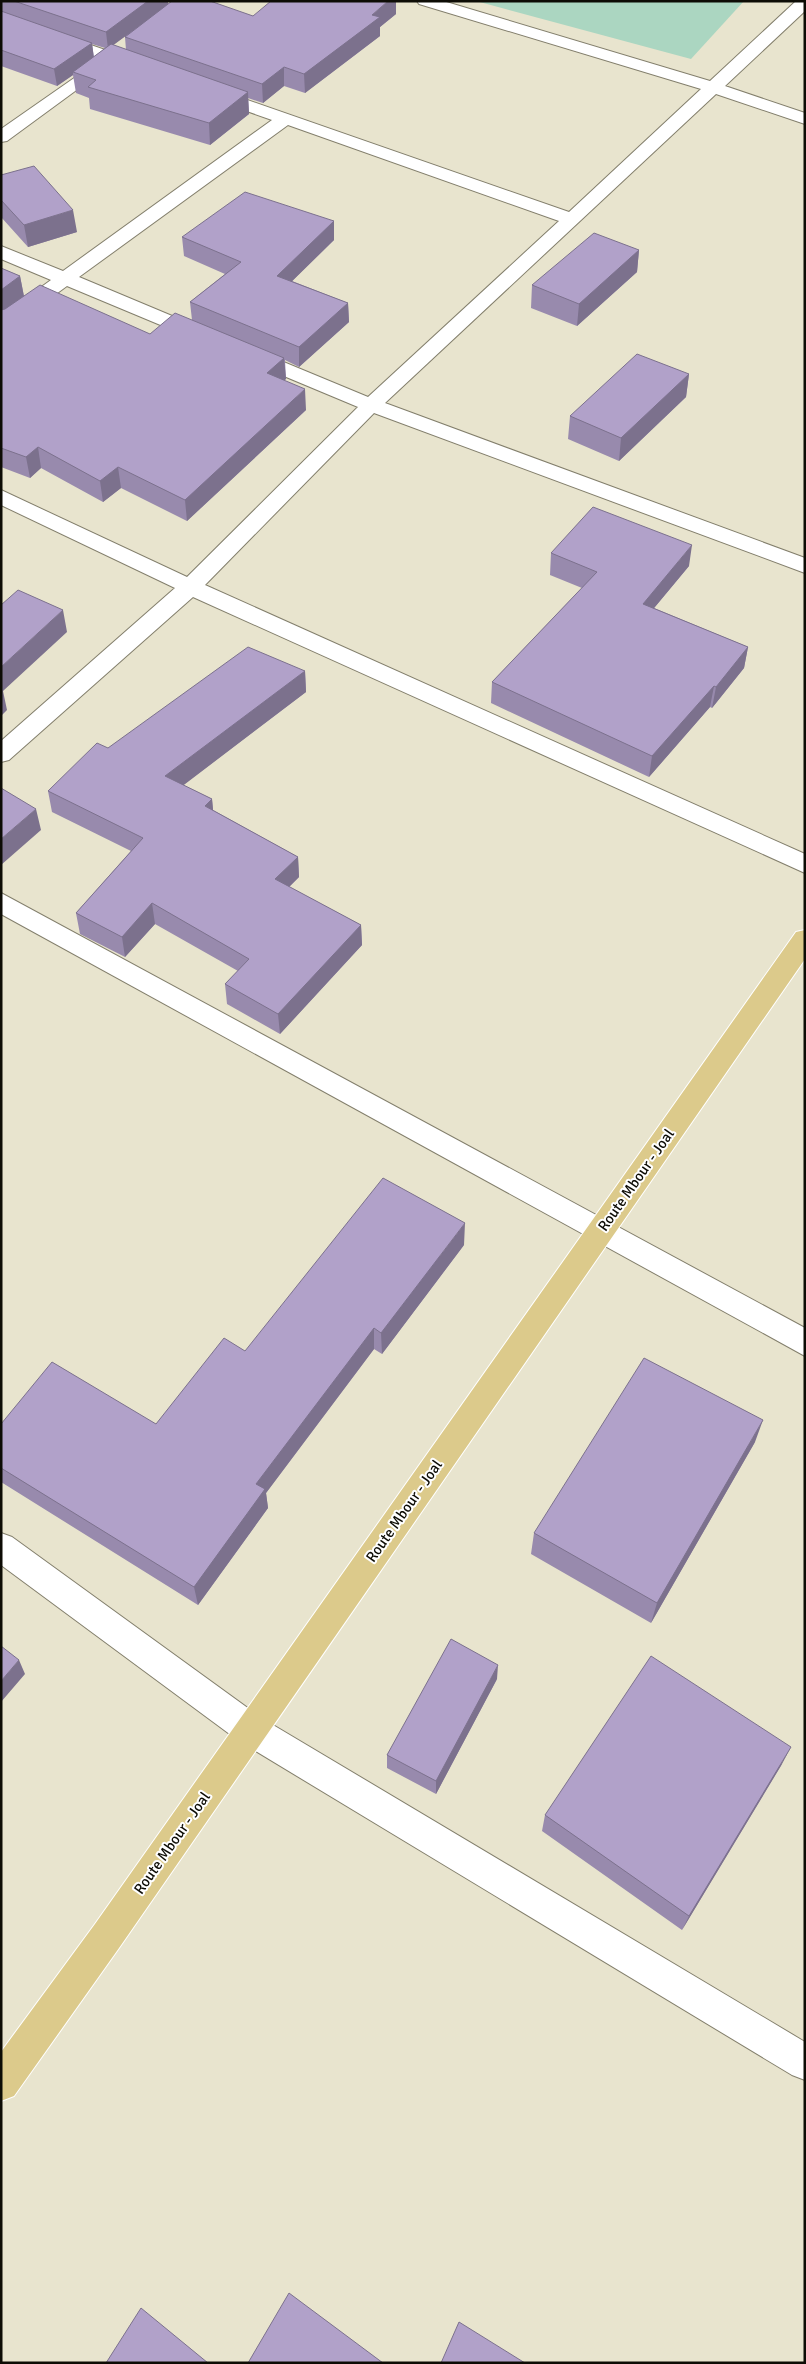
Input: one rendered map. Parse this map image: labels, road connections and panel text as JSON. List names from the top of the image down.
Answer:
{
  "streets": {
    "main road": ["Route Mbour - Joal"]
  }
}
